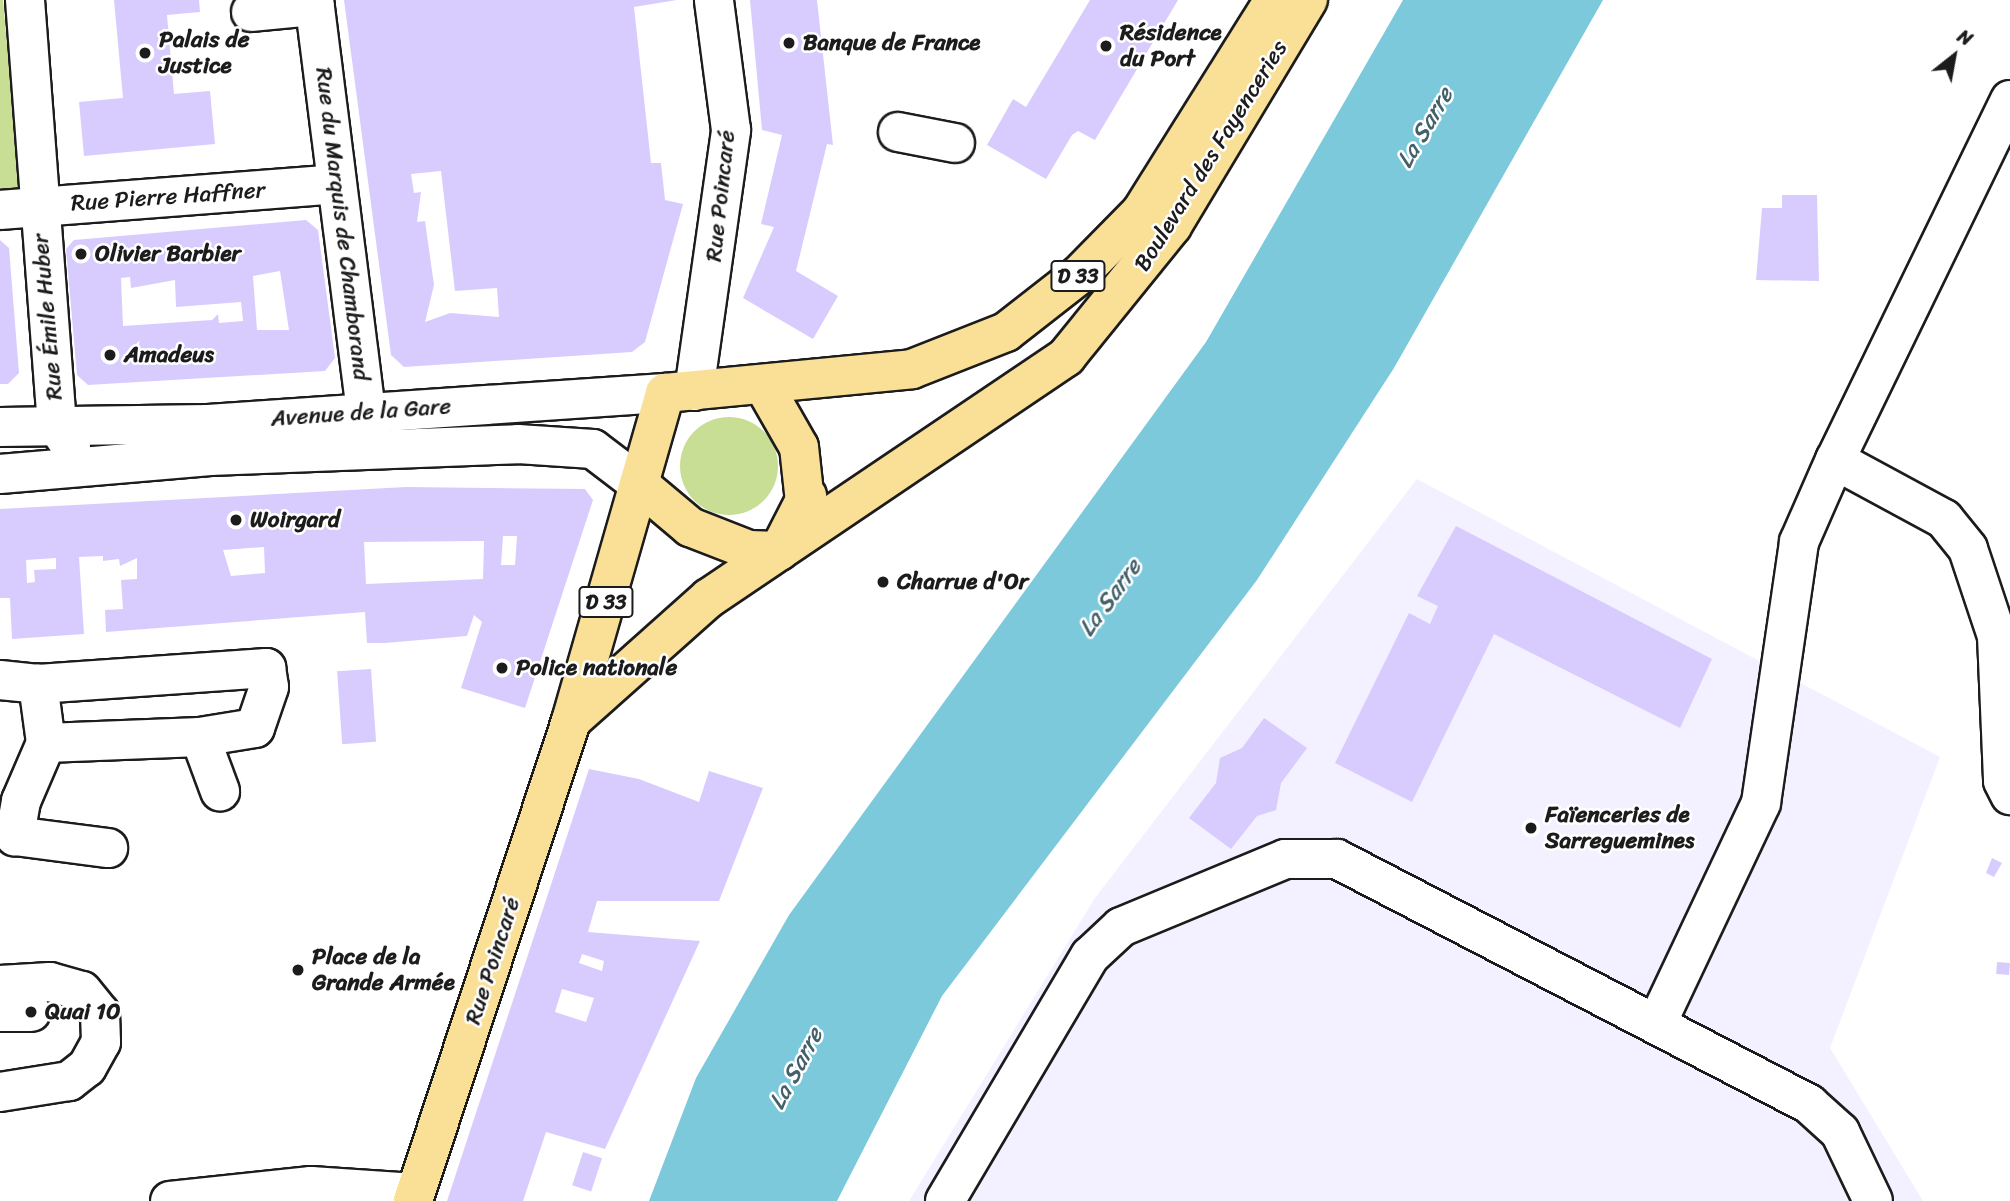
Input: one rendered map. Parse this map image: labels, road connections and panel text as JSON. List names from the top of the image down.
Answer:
{
  "streets": {
    "main road": ["Boulevard des Fayenceries", "Rue Poincaré", "D 33"],
    "street": [
      "Rue Pierre Haffner",
      "Rue du Marquis de Chamborand",
      "Rue Émile Huber",
      "Avenue de la Gare"
    ]
  },
  "crossings": [
    ["Boulevard des Fayenceries", "Rue Poincaré"],
    ["Boulevard des Fayenceries", "D 33"],
    ["Boulevard des Fayenceries", "Avenue de la Gare"],
    ["Rue Poincaré", "D 33"],
    ["Rue Poincaré", "Avenue de la Gare"],
    ["Rue Pierre Haffner", "Rue du Marquis de Chamborand"],
    ["Rue Pierre Haffner", "Rue Émile Huber"],
    ["Rue du Marquis de Chamborand", "Avenue de la Gare"],
    ["D 33", "Avenue de la Gare"],
    ["Rue Émile Huber", "Avenue de la Gare"]
  ],
  "water": ["La Sarre"],
  "places": [
    "Banque de France",
    "Résidence du Port",
    "Palais de Justice",
    "Olivier Barbier",
    "Amadeus",
    "Woirgard",
    "Charrue d'Or",
    "Police nationale",
    "Faïenceries de Sarreguemines",
    "Place de la Grande Armée",
    "Quai 10"
  ],
  "north": "top right"
}
